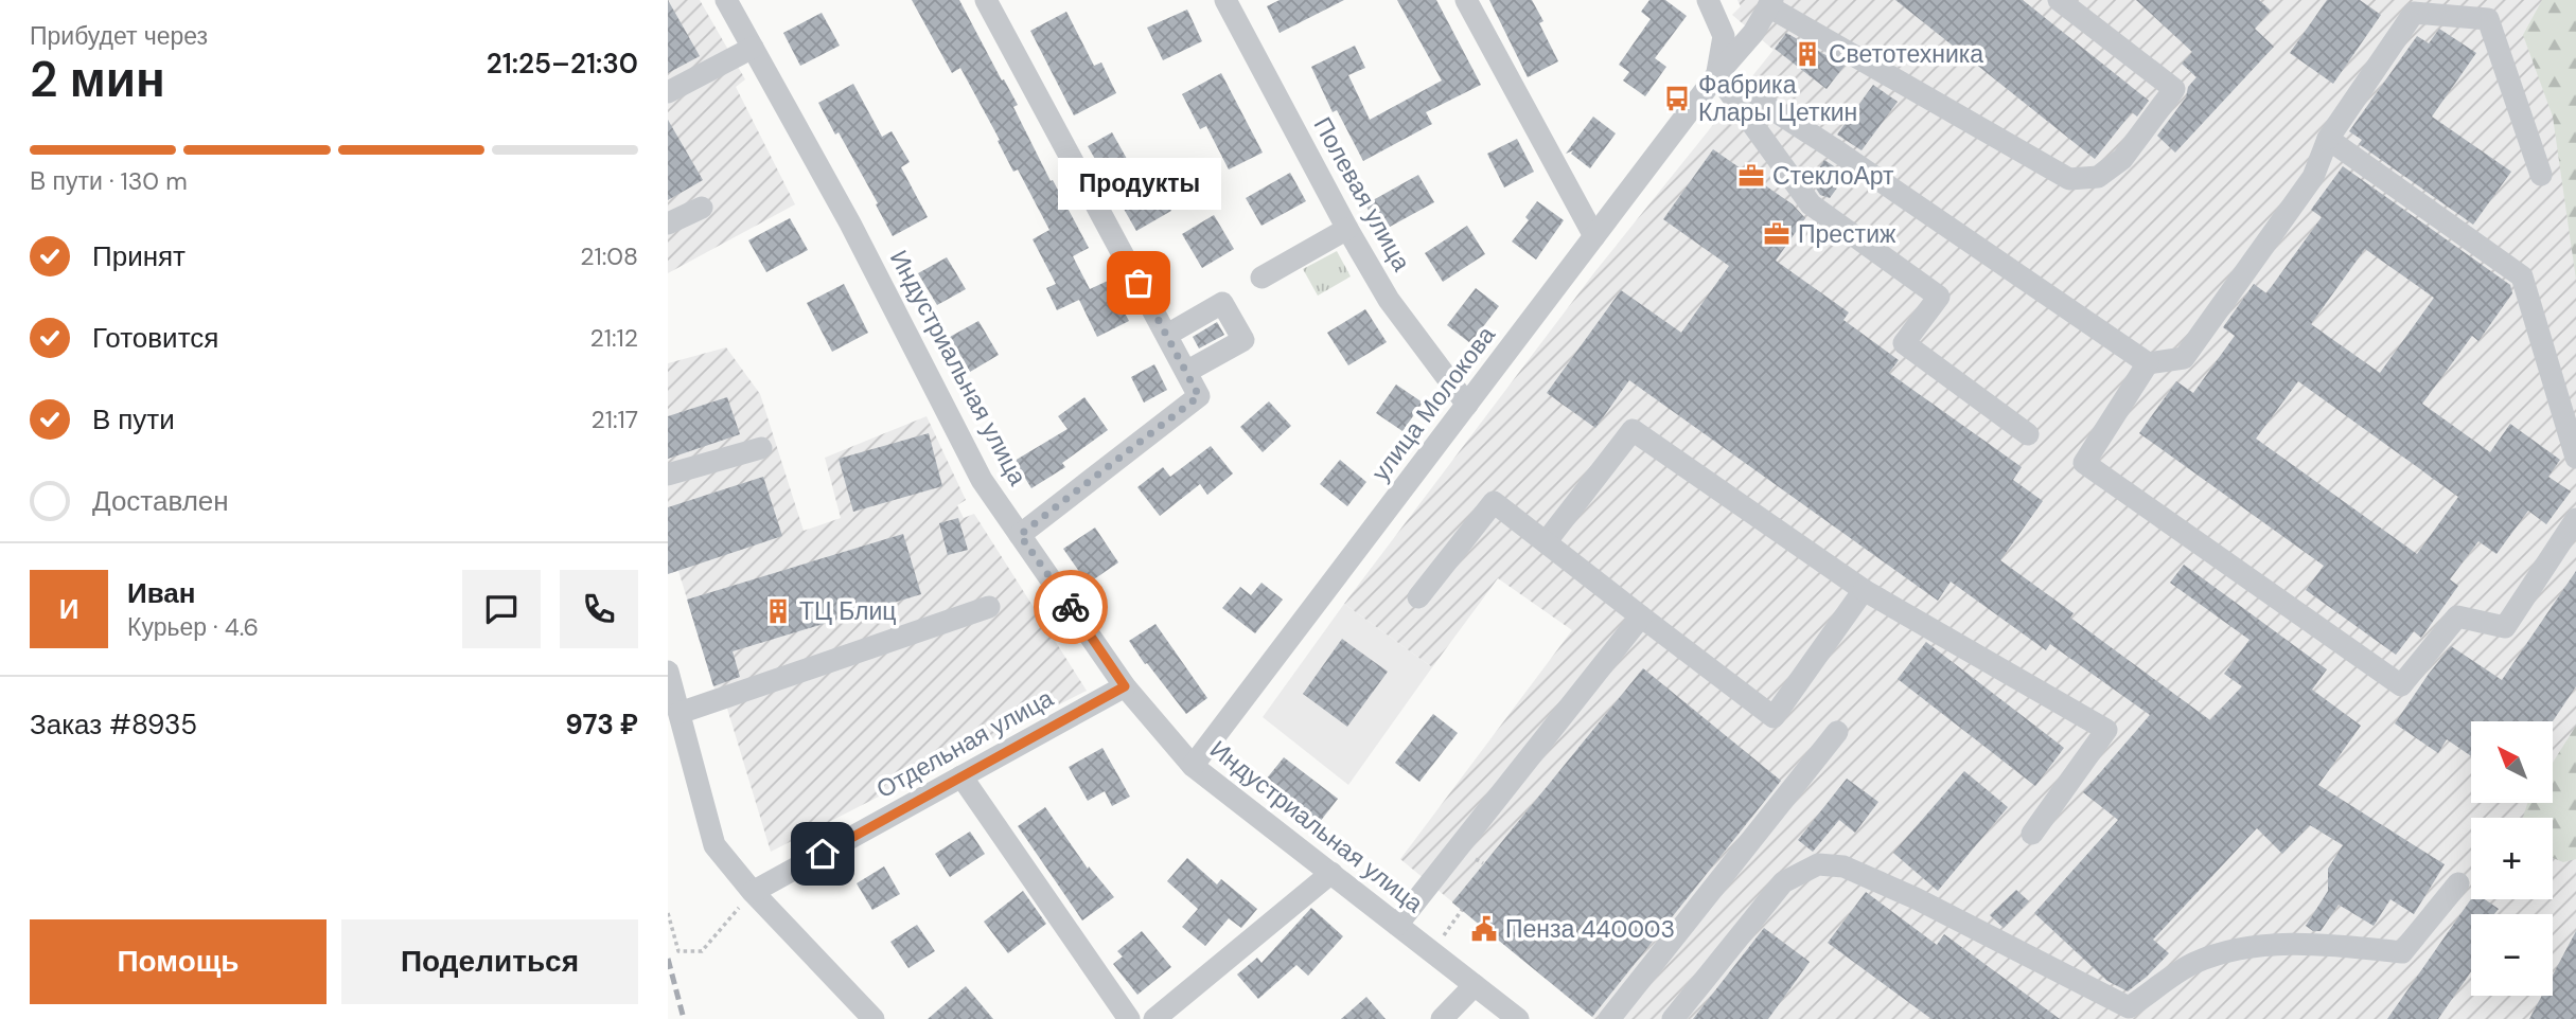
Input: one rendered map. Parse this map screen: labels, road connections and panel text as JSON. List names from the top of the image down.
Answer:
{
  "streets": {
    "street": [
      "Полевая улица",
      "Индустриальная улица",
      "улица Молокова",
      "Отдельная улица"
    ]
  },
  "crossings": [
    ["Полевая улица", "улица Молокова"],
    ["Индустриальная улица", "улица Молокова"],
    ["Индустриальная улица", "Отдельная улица"]
  ],
  "places": {
    "building": ["Светотехника", "ТЦ Блиц"],
    "bus stop": ["Фабрика Клары Цеткин"],
    "office": ["СтеклоАрт", "Престиж"],
    "other": ["Продукты"],
    "public building": ["Пенза 440003"]
  },
  "north": "top left",
  "page": {
    "heading": ["2 мин", "Прибудет через", "21:25–21:30"],
    "panel": [
      "Иван",
      "Курьер · 4.6",
      "Заказ #8935",
      "973 ₽"
    ],
    "bar": "В пути · 130 m",
    "bubble": "Продукты",
    "list": [
      ["Принят", "21:08"],
      ["Готовится", "21:12"],
      ["В пути", "21:17"],
      "Доставлен"
    ],
    "round": "И",
    "map_buttons": ["+", "−"],
    "buttons": ["Помощь", "Поделиться"]
  }
}
